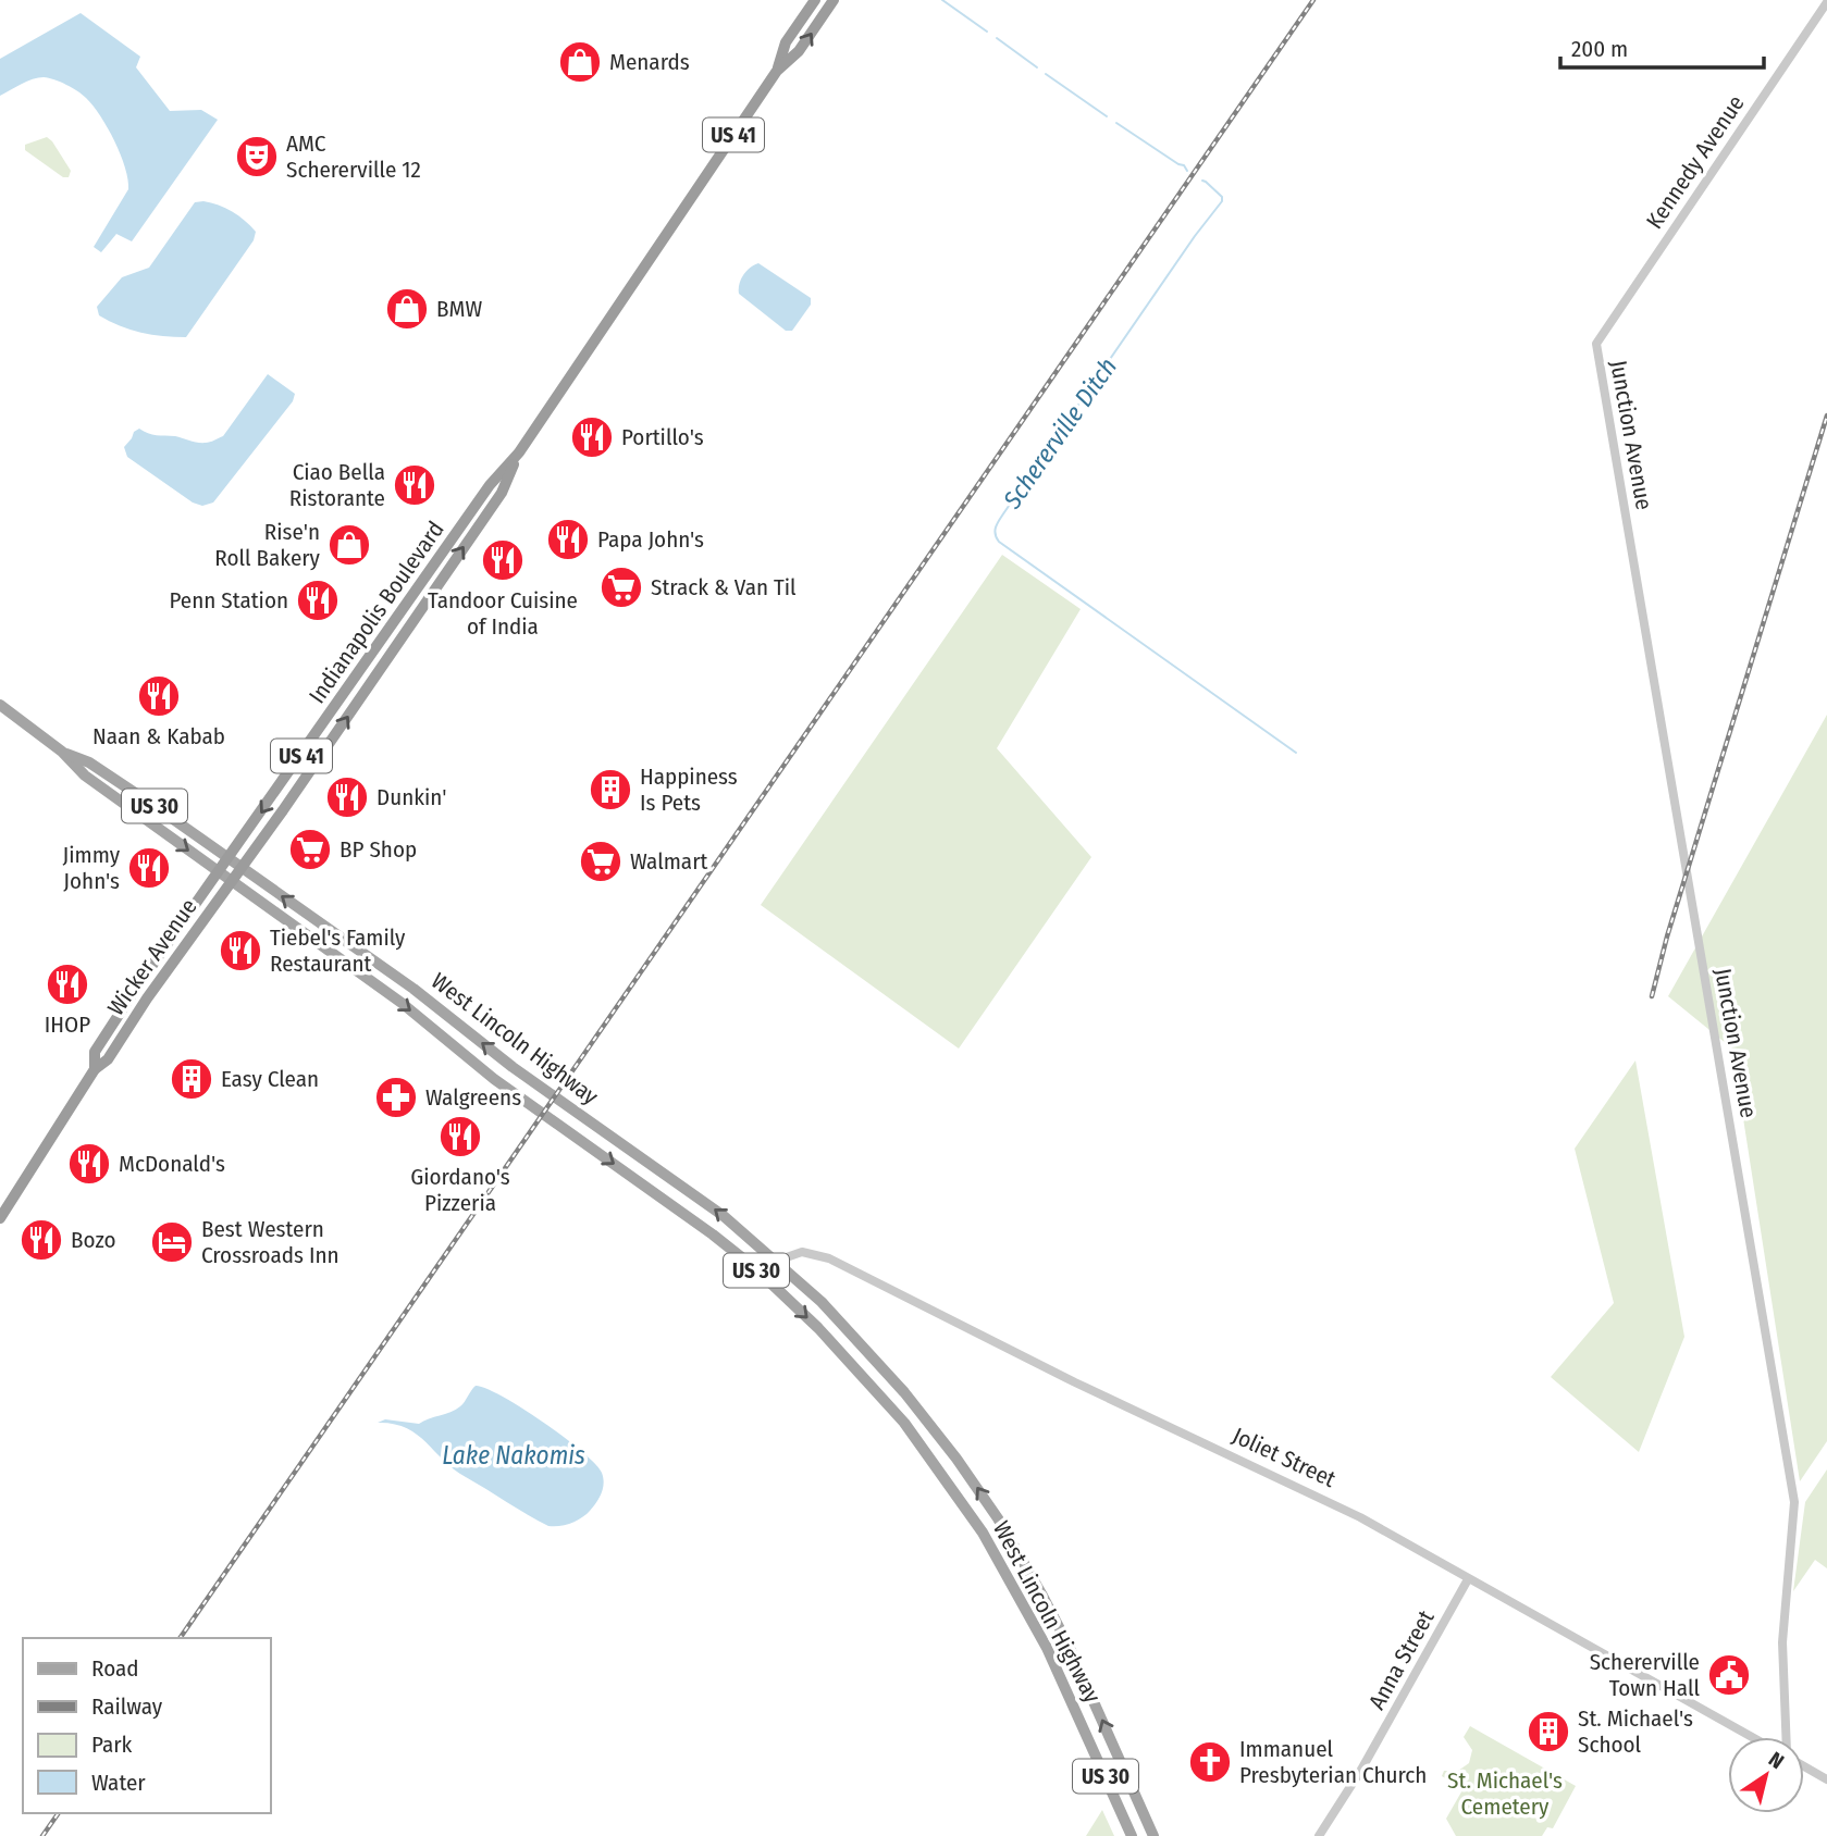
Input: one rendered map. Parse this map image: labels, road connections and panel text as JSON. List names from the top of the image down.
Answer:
{
  "streets": {
    "highway": ["US 41", "Indianapolis Boulevard", "Wicker Avenue"],
    "main road": ["US 30", "West Lincoln Highway"],
    "street": [
      "Kennedy Avenue",
      "Junction Avenue",
      "Joliet Street",
      "Anna Street"
    ]
  },
  "crossings": [
    ["Kennedy Avenue", "Junction Avenue"],
    ["Indianapolis Boulevard", "Wicker Avenue"],
    ["Indianapolis Boulevard", "West Lincoln Highway"],
    ["US 30", "West Lincoln Highway"],
    ["Wicker Avenue", "West Lincoln Highway"],
    ["West Lincoln Highway", "Joliet Street"],
    ["Joliet Street", "Anna Street"]
  ],
  "water": ["Schererville Ditch", "Lake Nakomis"],
  "parks": ["St. Michael's Cemetery"],
  "places": {
    "shop": ["Menards", "BMW", "Rise'n Roll Bakery"],
    "theatre": ["AMC Schererville 12"],
    "restaurant": [
      "Portillo's",
      "Ciao Bella Ristorante",
      "Papa John's",
      "Tandoor Cuisine of India",
      "Penn Station",
      "Naan & Kabab",
      "Dunkin'",
      "Jimmy John's",
      "Tiebel's Family Restaurant",
      "IHOP",
      "Giordano's Pizzeria",
      "McDonald's",
      "Bozo"
    ],
    "supermarket": ["Strack & Van Til", "BP Shop", "Walmart"],
    "building": ["Happiness Is Pets", "Easy Clean", "St. Michael's School"],
    "pharmacy": ["Walgreens"],
    "hotel": ["Best Western Crossroads Inn"],
    "public building": ["Schererville Town Hall"],
    "church": ["Immanuel Presbyterian Church"]
  },
  "legend": [
    "Road",
    "Railway",
    "Park",
    "Water"
  ],
  "scale_bar": "200 m",
  "north": "top right"
}
